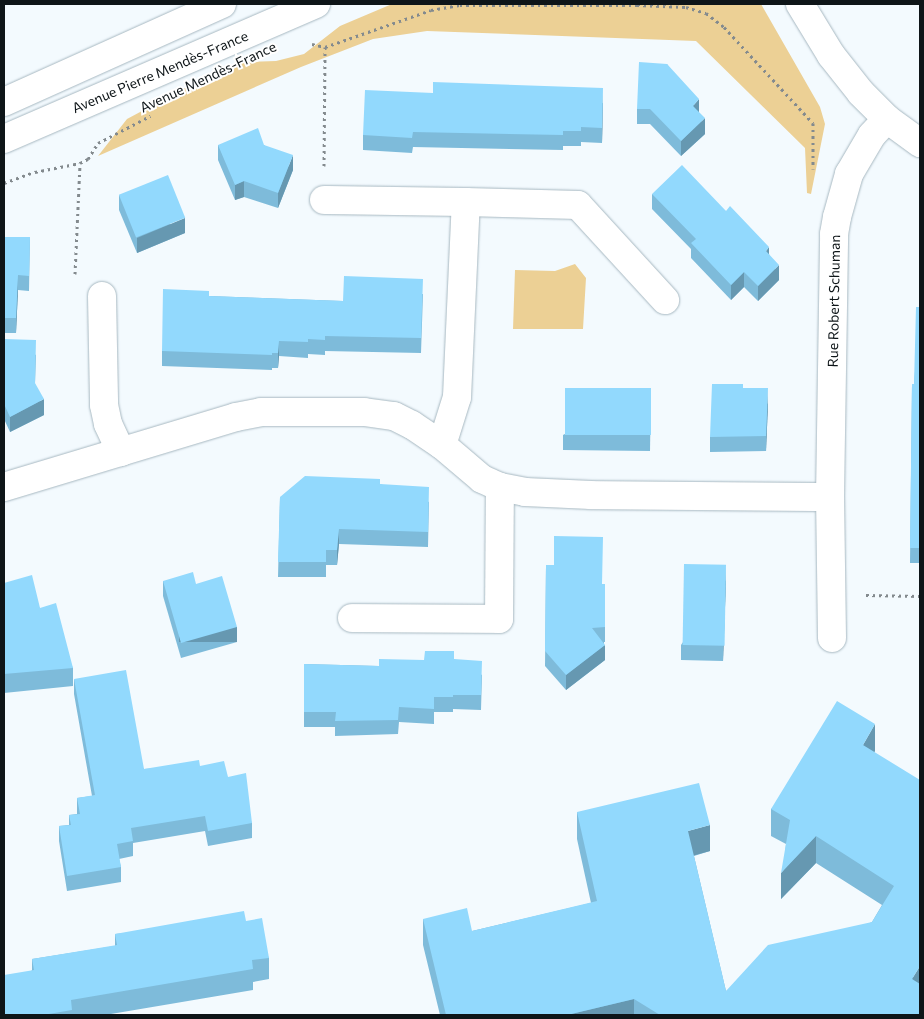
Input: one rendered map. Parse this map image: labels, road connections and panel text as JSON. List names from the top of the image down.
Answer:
{
  "streets": {
    "street": ["Avenue Pierre Mendès-France", "Rue Robert Schuman"],
    "path": ["Avenue Mendès-France"]
  }
}
